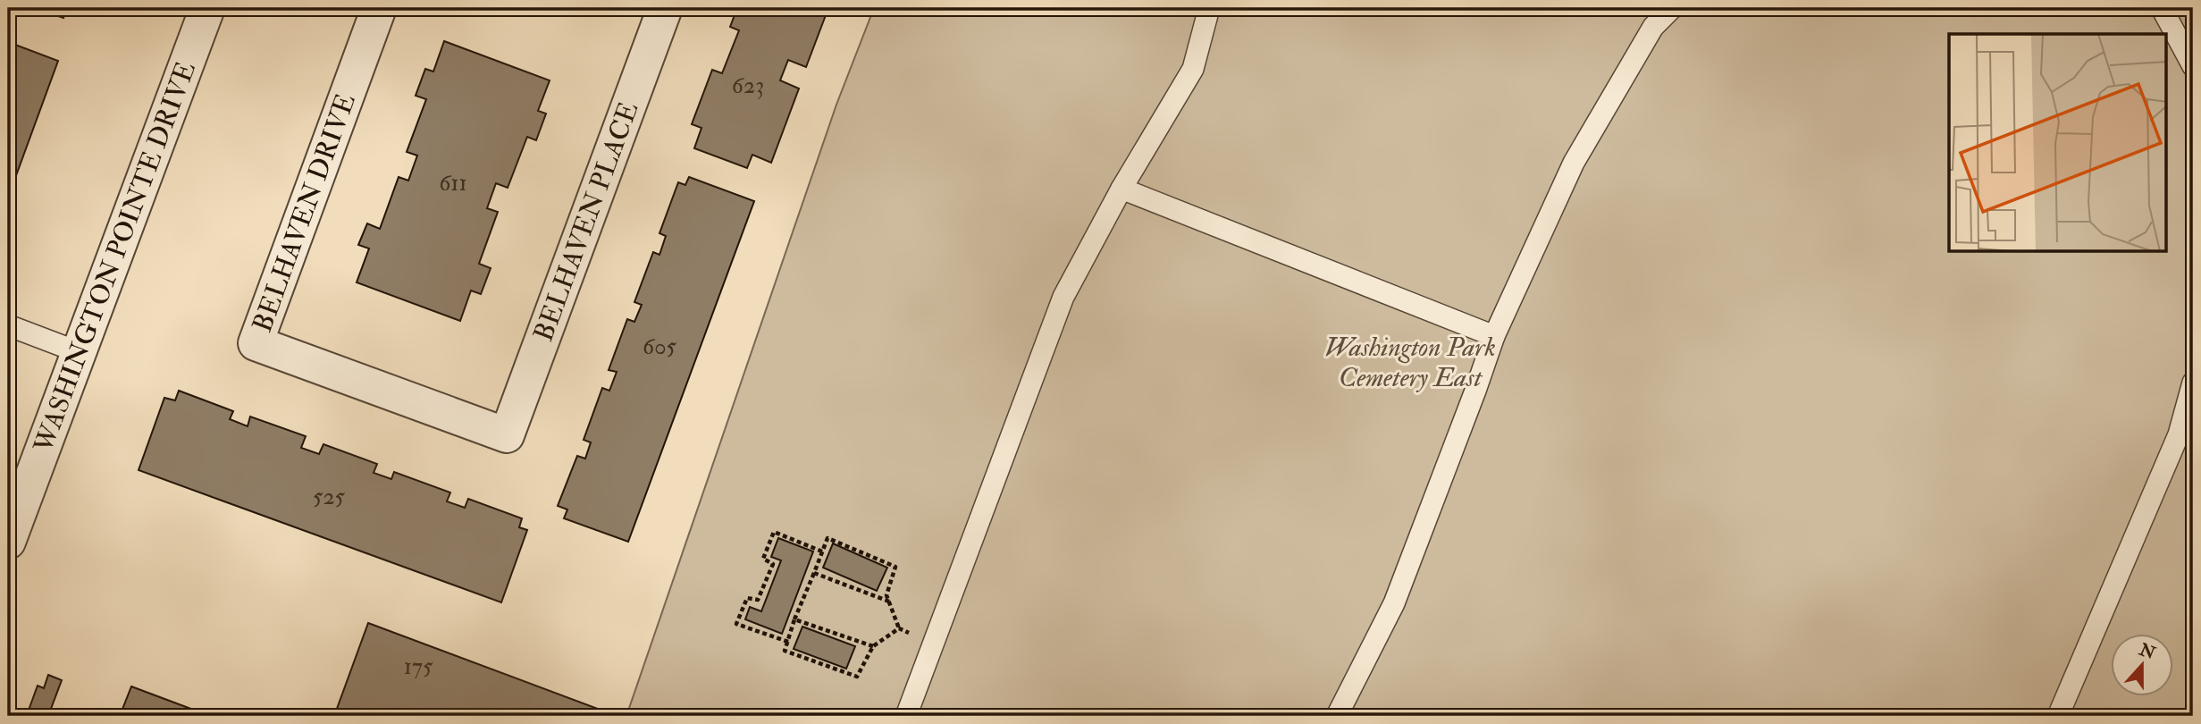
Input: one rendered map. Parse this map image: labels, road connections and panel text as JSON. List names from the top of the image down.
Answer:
{
  "streets": {
    "street": ["BELHAVEN DRIVE", "BELHAVEN PLACE", "WASHINGTON POINTE DRIVE"]
  },
  "crossings": [
    ["BELHAVEN DRIVE", "BELHAVEN PLACE"]
  ],
  "parks": ["Washington Park Cemetery East"],
  "house_numbers": [
    "623",
    "611",
    "605",
    "525",
    "175"
  ],
  "north": "top"
}
